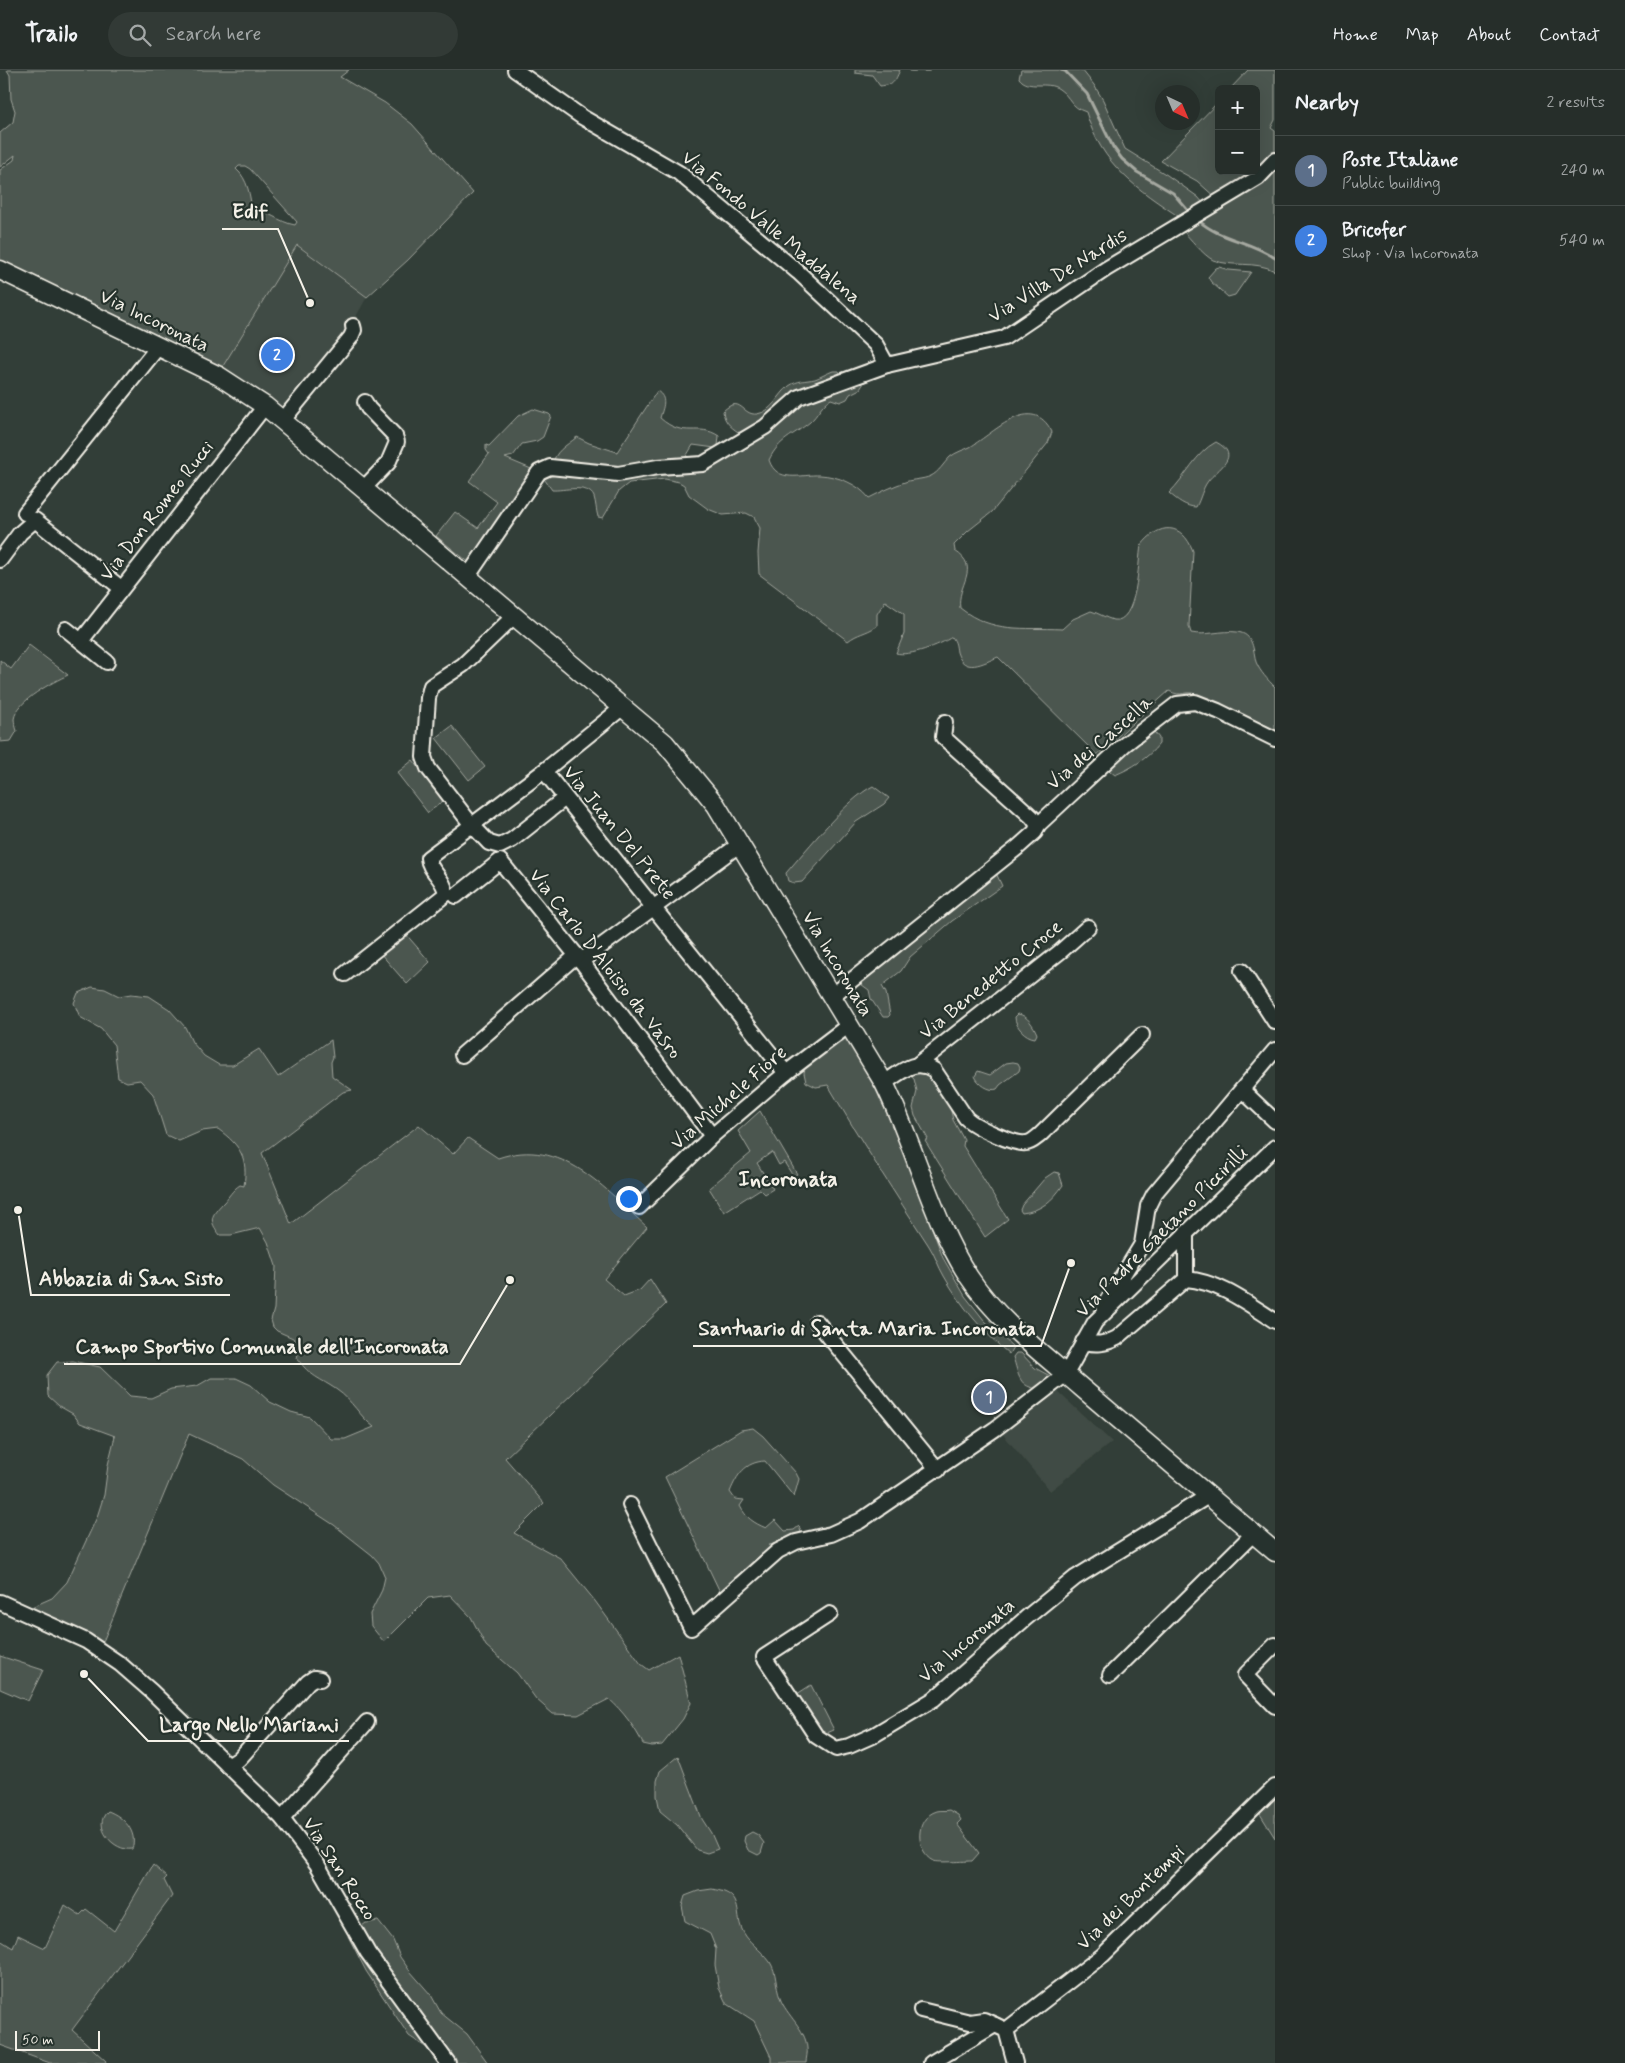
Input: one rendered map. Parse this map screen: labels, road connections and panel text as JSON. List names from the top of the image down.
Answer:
{
  "streets": {
    "main road": ["Via Incoronata"],
    "street": [
      "Via Fondo Valle Maddalena",
      "Via Villa De Nardis",
      "Via Don Romeo Rucci",
      "Via dei Cascella",
      "Via Juan Del Prete",
      "Via Carlo D'Aloisio da Vasro",
      "Via Benedetto Croce",
      "Via Michele Fiore",
      "Via Padre Gaetano Piccirilli",
      "Via San Rocco",
      "Via dei Bontempi"
    ]
  },
  "crossings": [
    ["Via Fondo Valle Maddalena", "Via Villa De Nardis"],
    ["Via Villa De Nardis", "Via Incoronata"],
    ["Via Incoronata", "Via Don Romeo Rucci"],
    ["Via Incoronata", "Via dei Cascella"],
    ["Via Incoronata", "Via Benedetto Croce"],
    ["Via Incoronata", "Via Michele Fiore"],
    ["Via Incoronata", "Via Padre Gaetano Piccirilli"],
    ["Via Juan Del Prete", "Via Michele Fiore"],
    ["Via Carlo D'Aloisio da Vasro", "Via Michele Fiore"]
  ],
  "districts": ["Incoronata"],
  "places": [
    "Edif",
    "Abbazia di San Sisto",
    "Santuario di Santa Maria Incoronata",
    "Campo Sportivo Comunale dell'Incoronata",
    "Largo Nello Mariani"
  ],
  "scale_bar": "50 m",
  "north": "bottom right",
  "page": {
    "header": "Trailo",
    "search": "Search here",
    "nav": [
      "Home",
      "Map",
      "About",
      "Contact"
    ],
    "heading": ["Nearby", "2 results"],
    "map_buttons": ["+", "−"],
    "list": [
      {
        "mark": "1",
        "name": "Poste Italiane",
        "note": "Public building",
        "value": "240 m"
      },
      {
        "mark": "2",
        "name": "Bricofer",
        "note": "Shop · Via Incoronata",
        "value": "540 m"
      }
    ],
    "pins": ["2", "1"],
    "scale": "50 m"
  }
}
